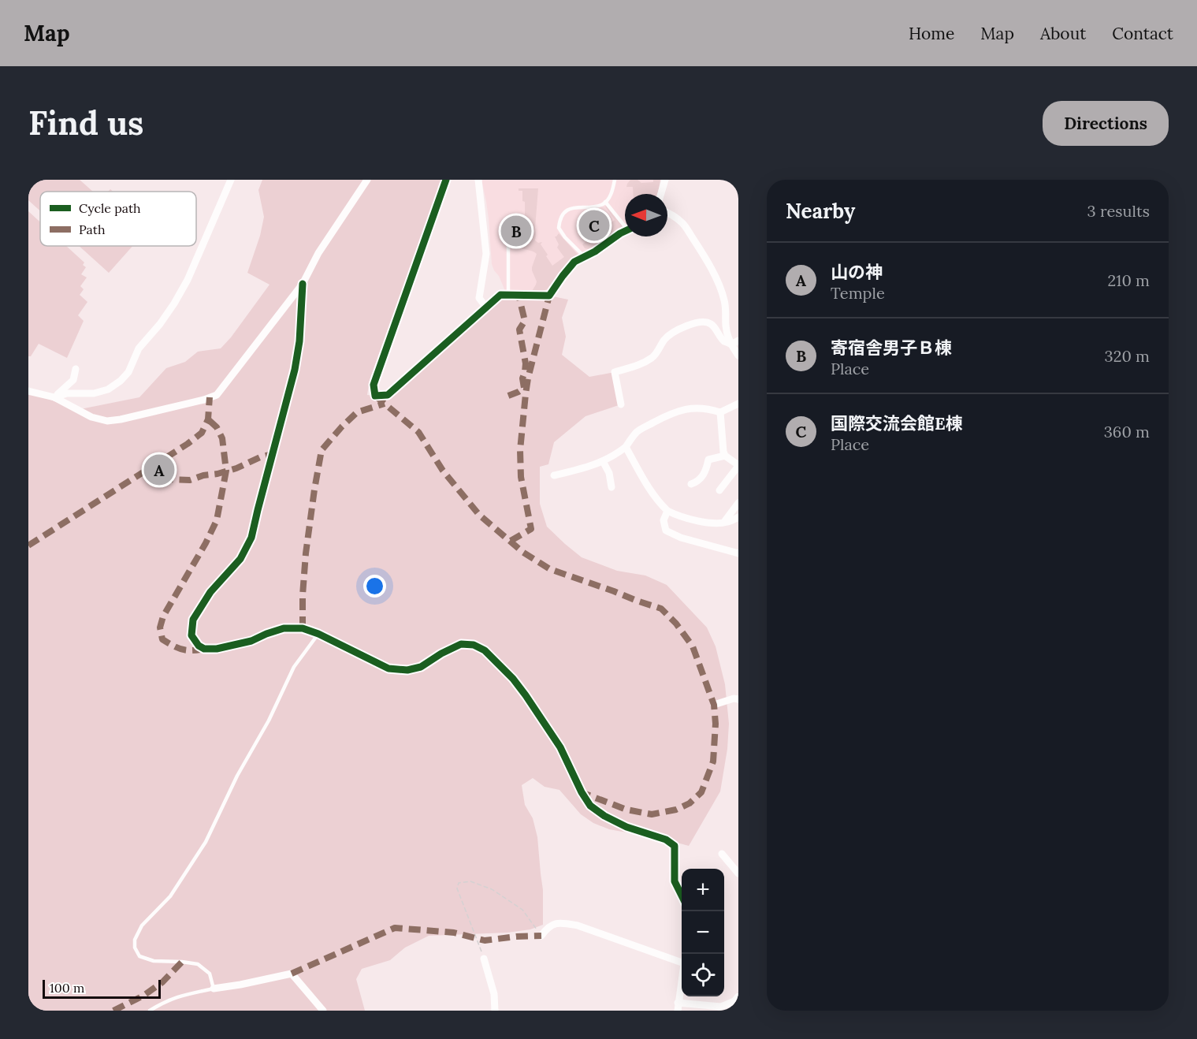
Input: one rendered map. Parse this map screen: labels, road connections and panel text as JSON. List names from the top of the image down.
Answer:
{
  "legend": ["Cycle path", "Path"],
  "scale_bar": "100 m",
  "north": "left",
  "page": {
    "header": "Map",
    "nav": [
      "Home",
      "Map",
      "About",
      "Contact"
    ],
    "buttons": "Directions",
    "title": "Find us",
    "heading": ["Nearby", "3 results"],
    "pins": ["C", "B", "A"],
    "list": [
      {
        "mark": "A",
        "name": "山の神",
        "note": "Temple",
        "value": "210 m"
      },
      {
        "mark": "B",
        "name": "寄宿舎男子Ｂ棟",
        "note": "Place",
        "value": "320 m"
      },
      {
        "mark": "C",
        "name": "国際交流会館E棟",
        "note": "Place",
        "value": "360 m"
      }
    ],
    "map_buttons": ["+", "−"],
    "scale": "100 m"
  }
}
